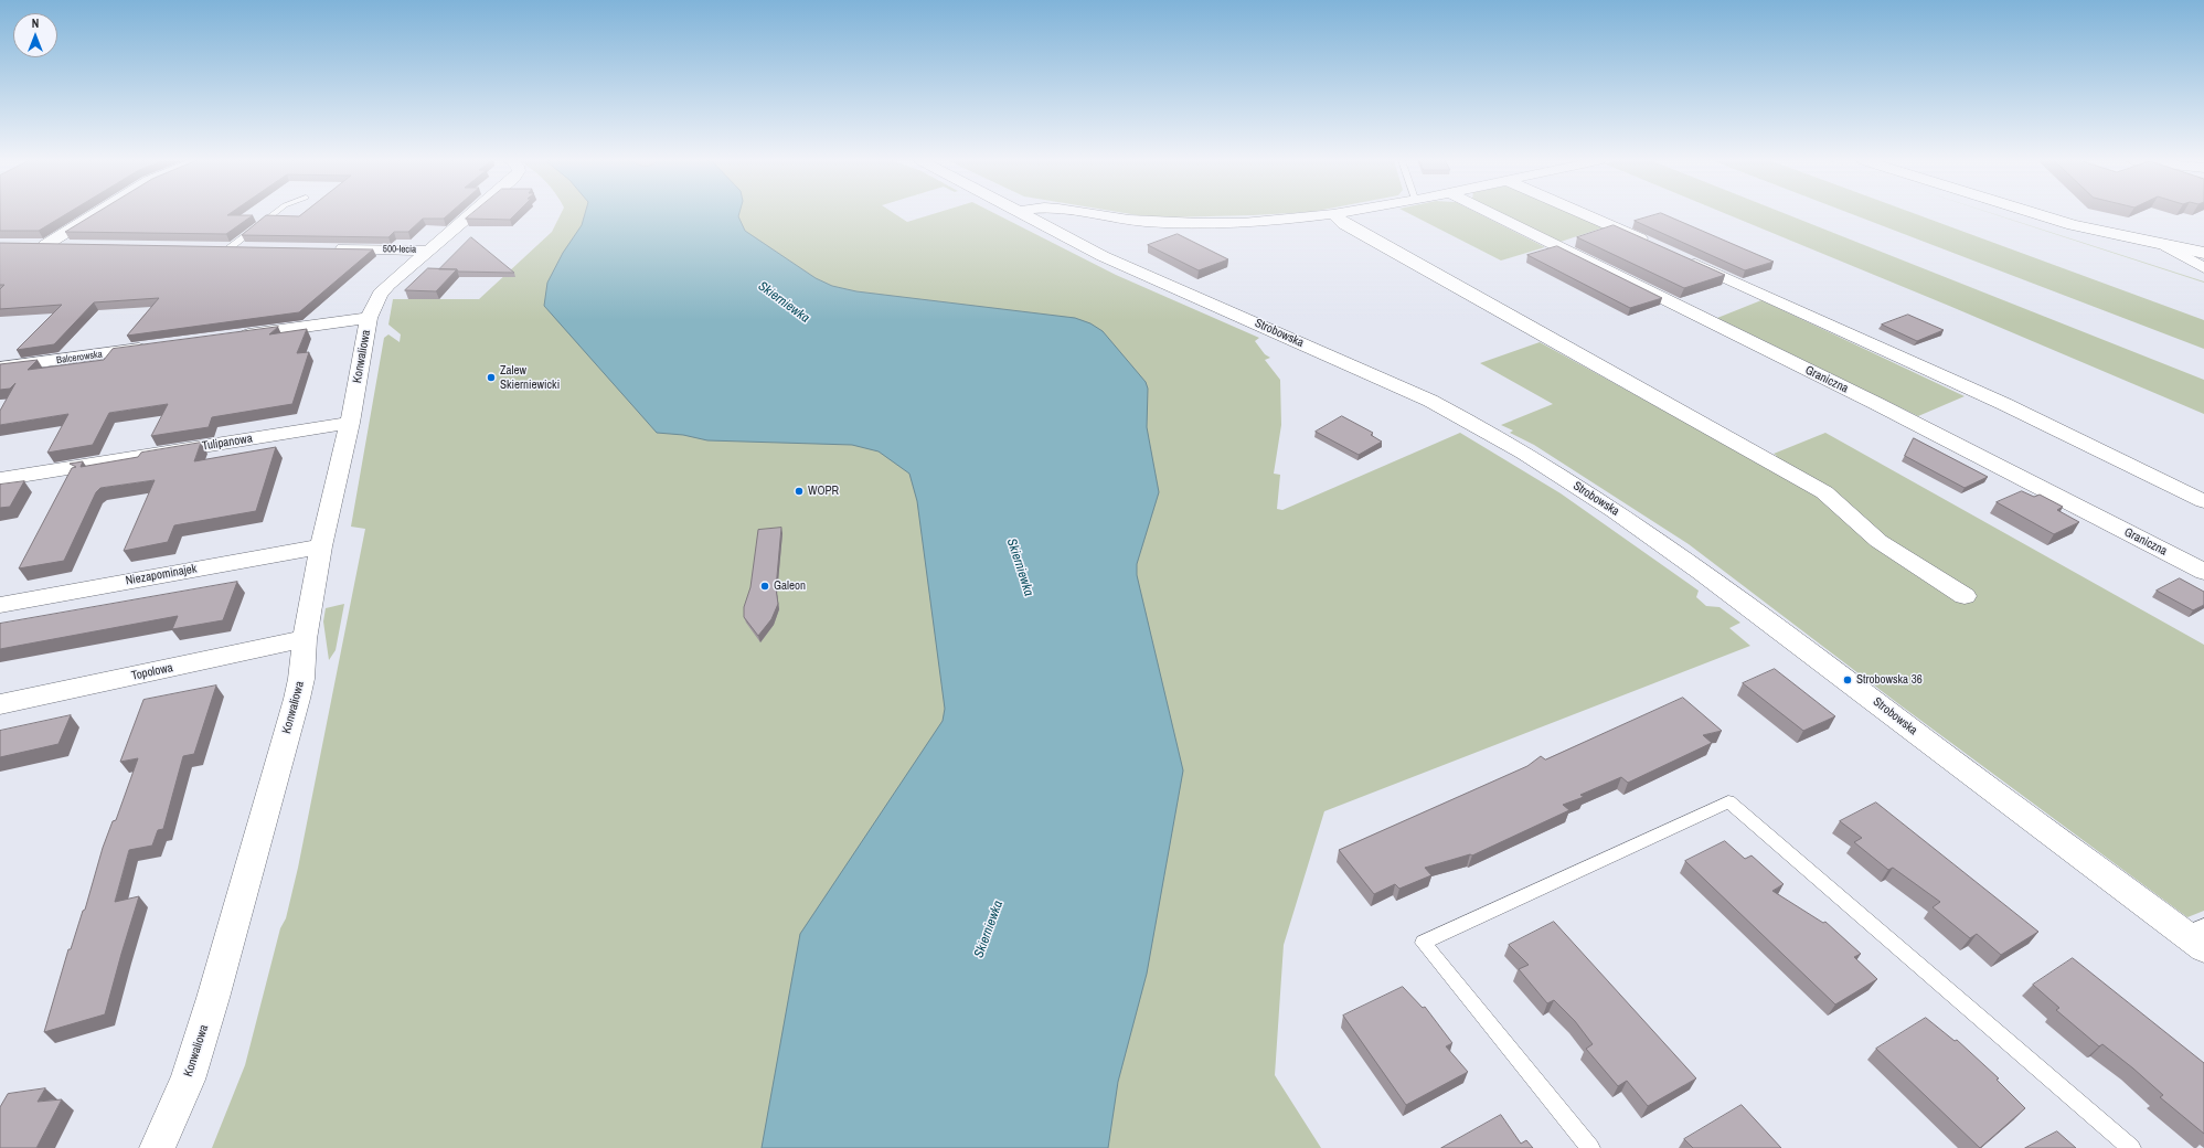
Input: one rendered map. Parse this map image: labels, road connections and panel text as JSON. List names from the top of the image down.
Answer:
{
  "streets": {
    "street": [
      "500-lecia",
      "Strobowska",
      "Konwaliowa",
      "Balcerowska",
      "Graniczna",
      "Tulipanowa",
      "Niezapominajek",
      "Topolowa"
    ]
  },
  "crossings": [
    ["500-lecia", "Konwaliowa"],
    ["Konwaliowa", "Tulipanowa"],
    ["Konwaliowa", "Niezapominajek"],
    ["Konwaliowa", "Topolowa"]
  ],
  "water": ["Skierniewka"],
  "places": [
    "Zalew Skierniewicki",
    "WOPR",
    "Galeon",
    "Strobowska 36"
  ],
  "north": "top"
}
